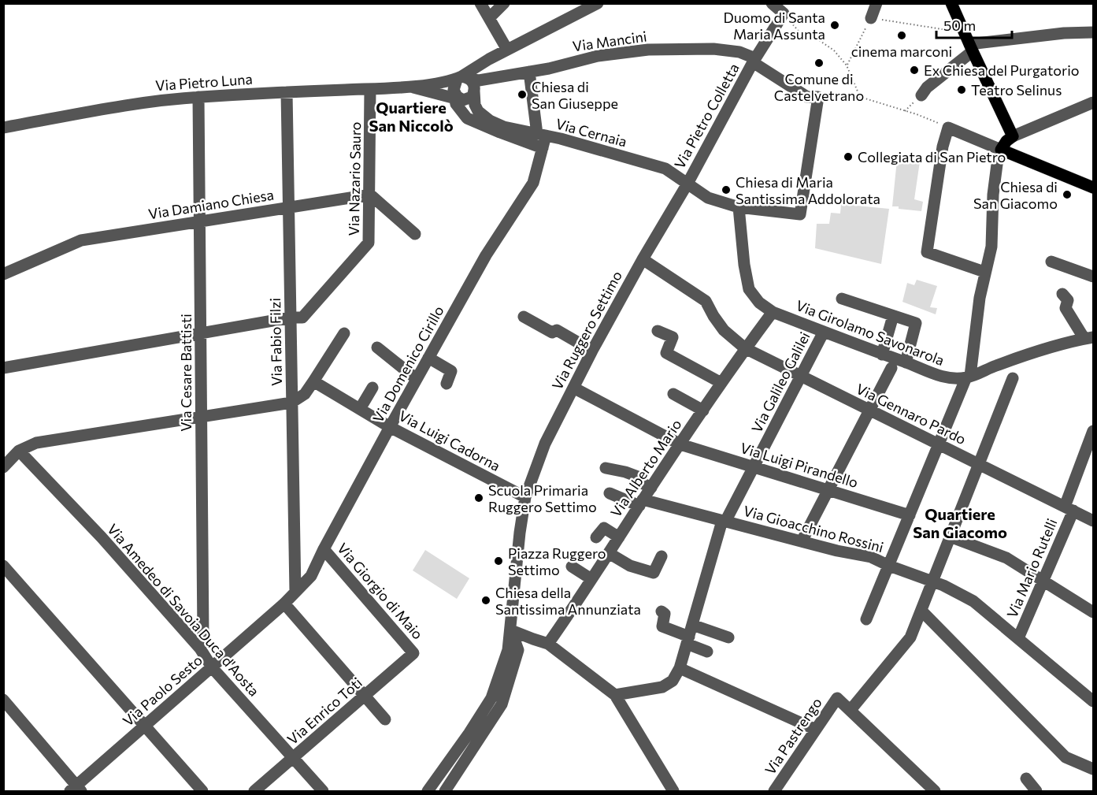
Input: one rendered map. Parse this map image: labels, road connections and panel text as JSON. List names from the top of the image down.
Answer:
{
  "streets": {
    "street": [
      "Via Mancini",
      "Via Pietro Luna",
      "Via Pietro Colletta",
      "Via Cernaia",
      "Via Nazario Sauro",
      "Via Damiano Chiesa",
      "Via Ruggero Settimo",
      "Via Girolamo Savonarola",
      "Via Fabio Filzi",
      "Via Domenico Cirillo",
      "Via Cesare Battisti",
      "Via Galileo Galilei",
      "Via Gennaro Pardo",
      "Via Luigi Cadorna",
      "Via Luigi Pirandello",
      "Via Alberto Mario",
      "Via Gioacchino Rossini",
      "Via Mario Rutelli",
      "Via Giorgio di Maio",
      "Via Amedeo di Savoia Duca d'Aosta",
      "Via Paolo Sesto",
      "Via Enrico Toti",
      "Via Pastrengo"
    ]
  },
  "crossings": [
    ["Via Mancini", "Via Pietro Luna"],
    ["Via Mancini", "Via Pietro Colletta"],
    ["Via Mancini", "Via Cernaia"],
    ["Via Pietro Luna", "Via Cernaia"],
    ["Via Pietro Luna", "Via Nazario Sauro"],
    ["Via Pietro Luna", "Via Fabio Filzi"],
    ["Via Pietro Luna", "Via Cesare Battisti"],
    ["Via Pietro Colletta", "Via Cernaia"],
    ["Via Pietro Colletta", "Via Ruggero Settimo"],
    ["Via Cernaia", "Via Ruggero Settimo"],
    ["Via Cernaia", "Via Girolamo Savonarola"],
    ["Via Cernaia", "Via Domenico Cirillo"],
    ["Via Nazario Sauro", "Via Damiano Chiesa"],
    ["Via Nazario Sauro", "Via Fabio Filzi"],
    ["Via Nazario Sauro", "Via Cesare Battisti"],
    ["Via Damiano Chiesa", "Via Fabio Filzi"],
    ["Via Damiano Chiesa", "Via Cesare Battisti"],
    ["Via Ruggero Settimo", "Via Gennaro Pardo"],
    ["Via Ruggero Settimo", "Via Luigi Cadorna"],
    ["Via Ruggero Settimo", "Via Luigi Pirandello"],
    ["Via Girolamo Savonarola", "Via Galileo Galilei"],
    ["Via Girolamo Savonarola", "Via Alberto Mario"],
    ["Via Girolamo Savonarola", "Via Gioacchino Rossini"],
    ["Via Fabio Filzi", "Via Domenico Cirillo"],
    ["Via Fabio Filzi", "Via Paolo Sesto"],
    ["Via Domenico Cirillo", "Via Luigi Cadorna"],
    ["Via Domenico Cirillo", "Via Giorgio di Maio"],
    ["Via Domenico Cirillo", "Via Paolo Sesto"],
    ["Via Cesare Battisti", "Via Amedeo di Savoia Duca d'Aosta"],
    ["Via Galileo Galilei", "Via Gennaro Pardo"],
    ["Via Galileo Galilei", "Via Luigi Pirandello"],
    ["Via Galileo Galilei", "Via Gioacchino Rossini"],
    ["Via Gennaro Pardo", "Via Alberto Mario"],
    ["Via Gennaro Pardo", "Via Gioacchino Rossini"],
    ["Via Gennaro Pardo", "Via Mario Rutelli"],
    ["Via Luigi Pirandello", "Via Alberto Mario"],
    ["Via Luigi Pirandello", "Via Gioacchino Rossini"],
    ["Via Alberto Mario", "Via Gioacchino Rossini"],
    ["Via Giorgio di Maio", "Via Enrico Toti"],
    ["Via Amedeo di Savoia Duca d'Aosta", "Via Paolo Sesto"],
    ["Via Amedeo di Savoia Duca d'Aosta", "Via Enrico Toti"]
  ],
  "districts": ["Quartiere San Niccolò", "Quartiere San Giacomo"],
  "places": [
    "Duomo di Santa Maria Assunta",
    "cinema marconi",
    "Comune di Castelvetrano",
    "Ex Chiesa del Purgatorio",
    "Teatro Selinus",
    "Chiesa di San Giuseppe",
    "Collegiata di San Pietro",
    "Chiesa di Maria Santissima Addolorata",
    "Chiesa di San Giacomo",
    "Scuola Primaria Ruggero Settimo",
    "Piazza Ruggero Settimo",
    "Chiesa della Santissima Annunziata"
  ],
  "scale_bar": "50 m"
}
